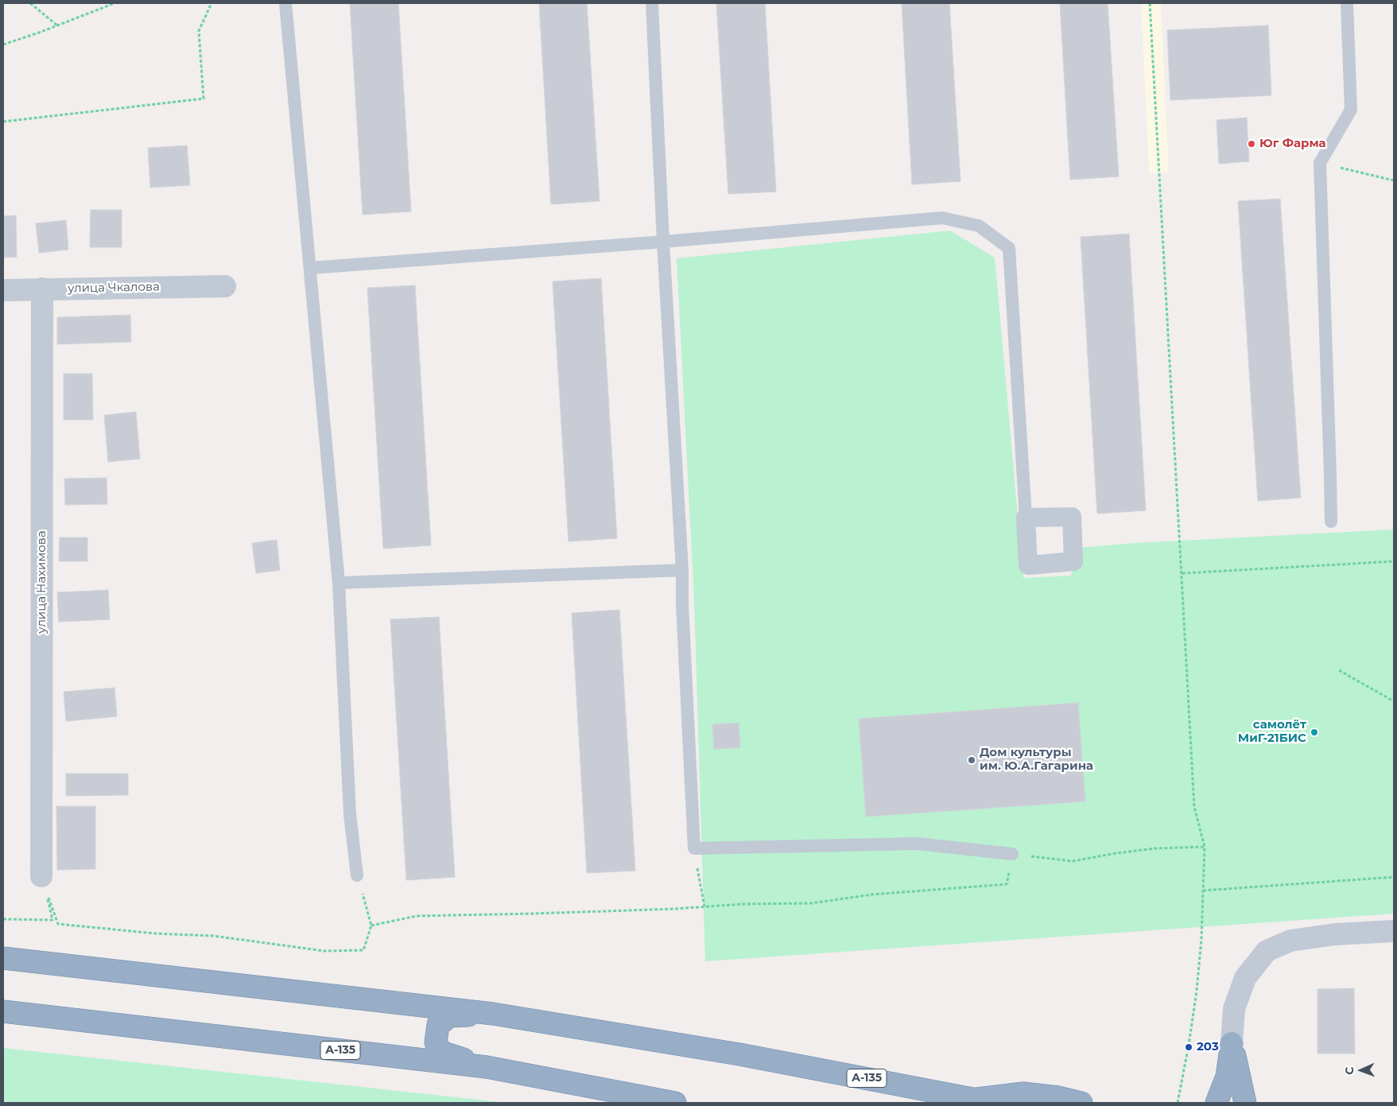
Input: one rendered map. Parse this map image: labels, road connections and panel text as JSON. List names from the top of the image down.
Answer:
{
  "streets": {
    "highway": ["А-135"],
    "street": ["улица Чкалова", "улица Нахимова"]
  },
  "crossings": [
    ["улица Чкалова", "улица Нахимова"]
  ],
  "places": [
    "Юг Фарма",
    "самолёт МиГ-21БИС",
    "Дом культуры им. Ю.А.Гагарина",
    "203"
  ],
  "north": "left"
}
